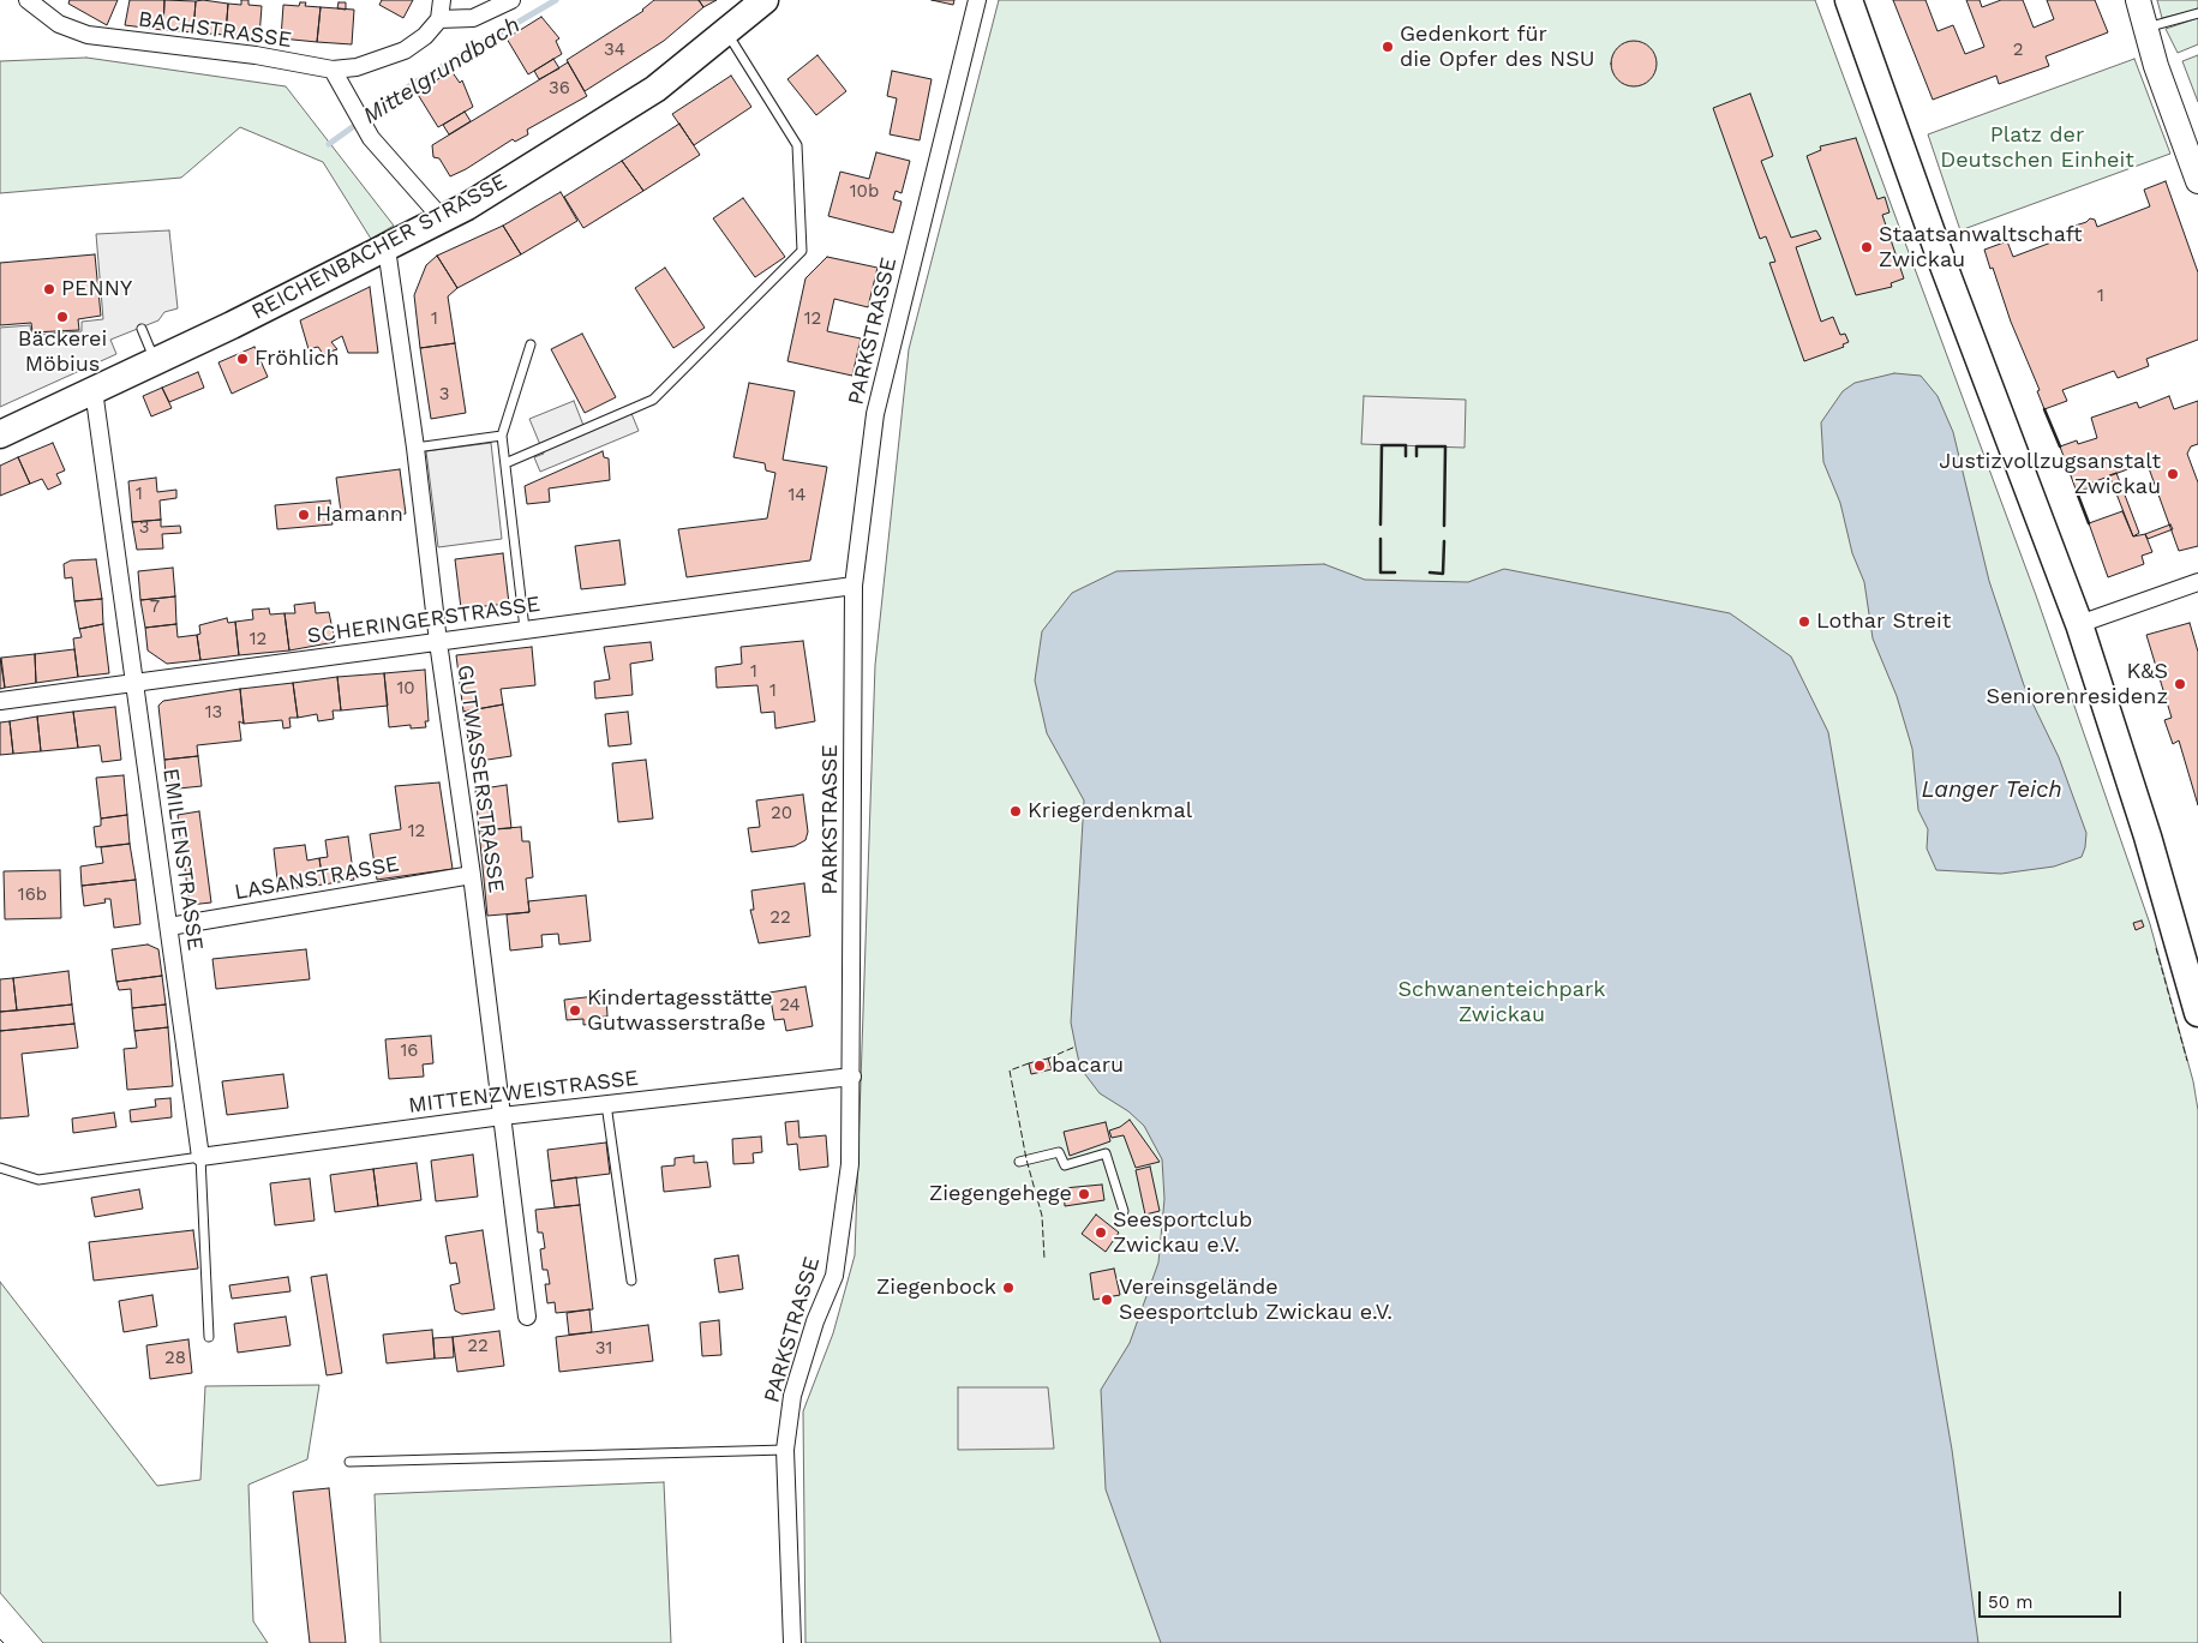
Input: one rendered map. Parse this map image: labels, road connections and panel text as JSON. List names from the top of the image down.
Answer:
{
  "streets": {
    "main road": ["REICHENBACHER STRASSE"],
    "street": [
      "BACHSTRASSE",
      "PARKSTRASSE",
      "SCHERINGERSTRASSE",
      "GUTWASSERSTRASSE",
      "EMILIENSTRASSE",
      "LASANSTRASSE",
      "MITTENZWEISTRASSE"
    ]
  },
  "crossings": [
    ["REICHENBACHER STRASSE", "GUTWASSERSTRASSE"],
    ["REICHENBACHER STRASSE", "EMILIENSTRASSE"],
    ["PARKSTRASSE", "SCHERINGERSTRASSE"],
    ["PARKSTRASSE", "MITTENZWEISTRASSE"],
    ["SCHERINGERSTRASSE", "GUTWASSERSTRASSE"],
    ["SCHERINGERSTRASSE", "EMILIENSTRASSE"],
    ["GUTWASSERSTRASSE", "LASANSTRASSE"],
    ["GUTWASSERSTRASSE", "MITTENZWEISTRASSE"],
    ["EMILIENSTRASSE", "LASANSTRASSE"],
    ["EMILIENSTRASSE", "MITTENZWEISTRASSE"]
  ],
  "water": ["Mittelgrundbach", "Langer Teich"],
  "parks": ["Platz der Deutschen Einheit", "Schwanenteichpark Zwickau"],
  "places": [
    "Gedenkort für die Opfer des NSU",
    "Staatsanwaltschaft Zwickau",
    "PENNY",
    "Bäckerei Möbius",
    "Fröhlich",
    "Justizvollzugsanstalt Zwickau",
    "Hamann",
    "Lothar Streit",
    "K&S Seniorenresidenz",
    "Kriegerdenkmal",
    "Kindertagesstätte Gutwasserstraße",
    "bacaru",
    "Ziegengehege",
    "Seesportclub Zwickau e.V.",
    "Ziegenbock",
    "Vereinsgelände Seesportclub Zwickau e.V."
  ],
  "house_numbers": [
    "34",
    "2",
    "36",
    "10b",
    "1",
    "1",
    "12",
    "3",
    "1",
    "14",
    "3",
    "7",
    "12",
    "1",
    "10",
    "1",
    "13",
    "20",
    "12",
    "16b",
    "22",
    "24",
    "16",
    "22",
    "31",
    "28"
  ],
  "scale_bar": "50 m"
}
